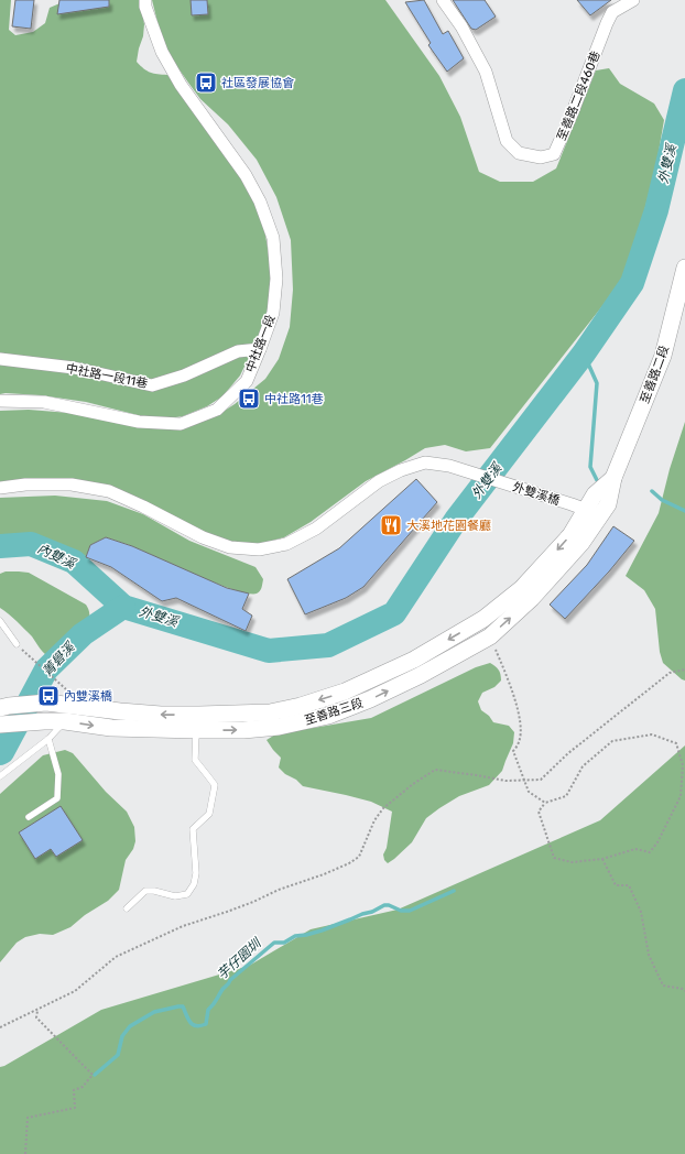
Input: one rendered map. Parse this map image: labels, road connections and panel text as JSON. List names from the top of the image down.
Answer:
{
  "streets": {
    "street": [
      "至善路二段460巷",
      "中社路一段",
      "至善路二段",
      "中社路一段11巷",
      "外雙溪橋",
      "至善路三段"
    ]
  },
  "crossings": [
    ["中社路一段", "中社路一段11巷"],
    ["至善路二段", "外雙溪橋"],
    ["至善路二段", "至善路三段"],
    ["外雙溪橋", "至善路三段"]
  ],
  "water": [
    "外雙溪",
    "內雙溪",
    "菁礐溪",
    "芋仔園圳"
  ],
  "places": {
    "bus stop": ["社區發展協會", "中社路11巷", "內雙溪橋"],
    "restaurant": ["大溪地花園餐廳"]
  }
}
